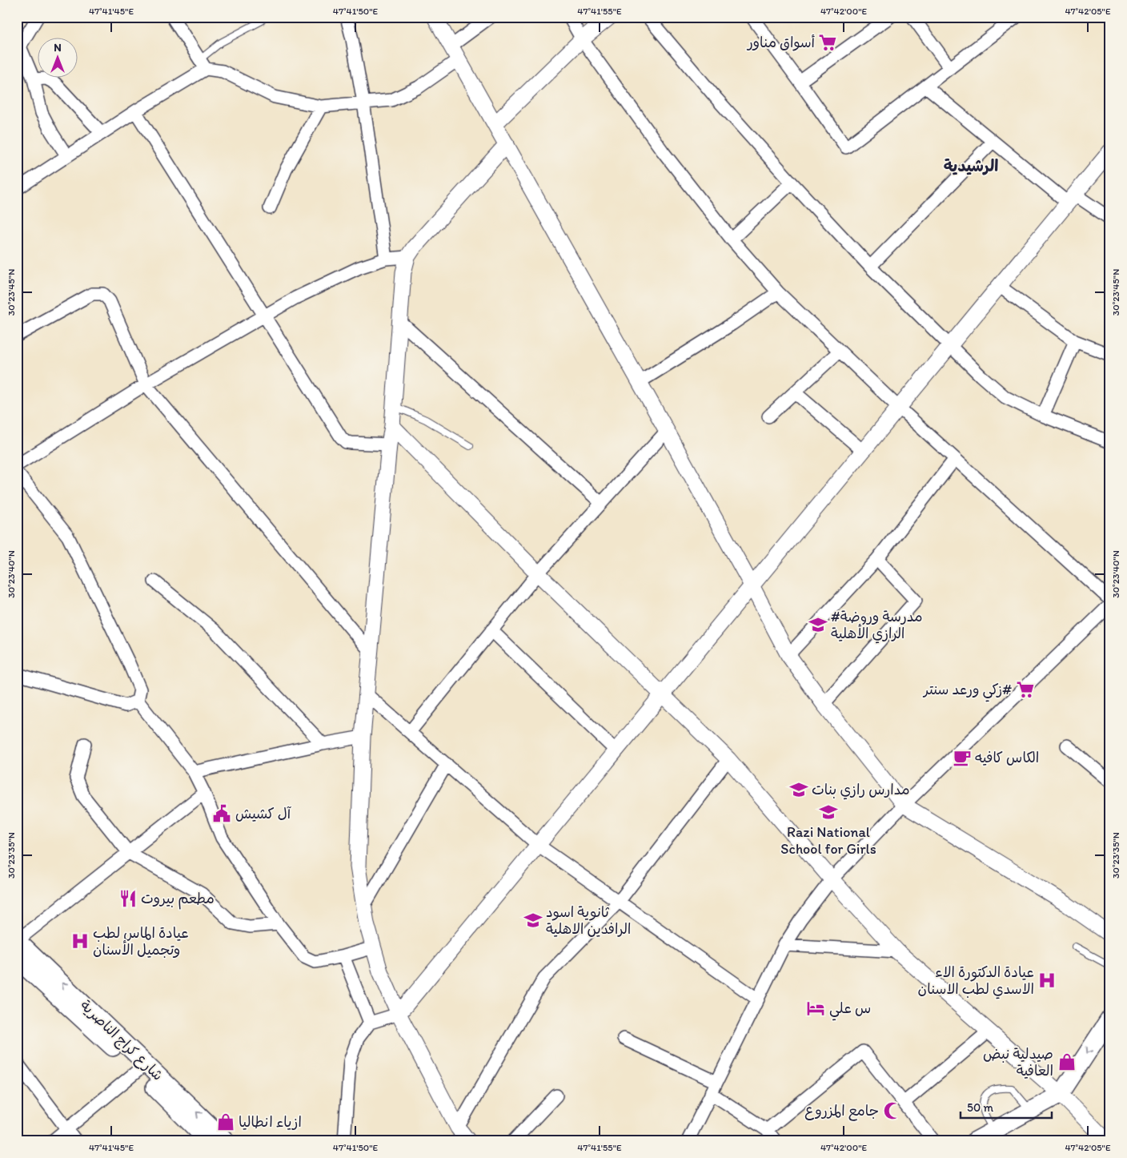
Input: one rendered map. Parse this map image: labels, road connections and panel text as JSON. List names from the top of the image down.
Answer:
{
  "streets": {
    "main road": ["شارع كراج الناصرية"]
  },
  "districts": ["الرشيدية"],
  "places": {
    "supermarket": ["أسواق مناور", "زكي ورعد سنتر#"],
    "school or university": [
      "#مدرسة وروضة الرازي الأهلية",
      "مدارس رازي بنات",
      "Razi National School for Girls",
      "ثانوية اسود الرافدين الاهلية"
    ],
    "cafe": ["الكاس كافيه"],
    "public building": ["آل كشيش"],
    "restaurant": ["مطعم بيروت"],
    "hospital": ["عيادة الماس لطب وتجميل الأسنان", "عيادة الدكتورة الاء الاسدي لطب الاسنان"],
    "hotel": ["س علي"],
    "shop": ["صيدلية نبض العافية", "ازياء انطاليا"],
    "mosque": ["جامع المزروع"]
  },
  "scale_bar": "50 m",
  "north": "top",
  "coordinates": [
    "47°41'45\"E",
    "47°41'50\"E",
    "47°41'55\"E",
    "47°42'00\"E",
    "47°42'05\"E",
    "30°23'45\"N",
    "30°23'40\"N",
    "30°23'35\"N"
  ]
}
